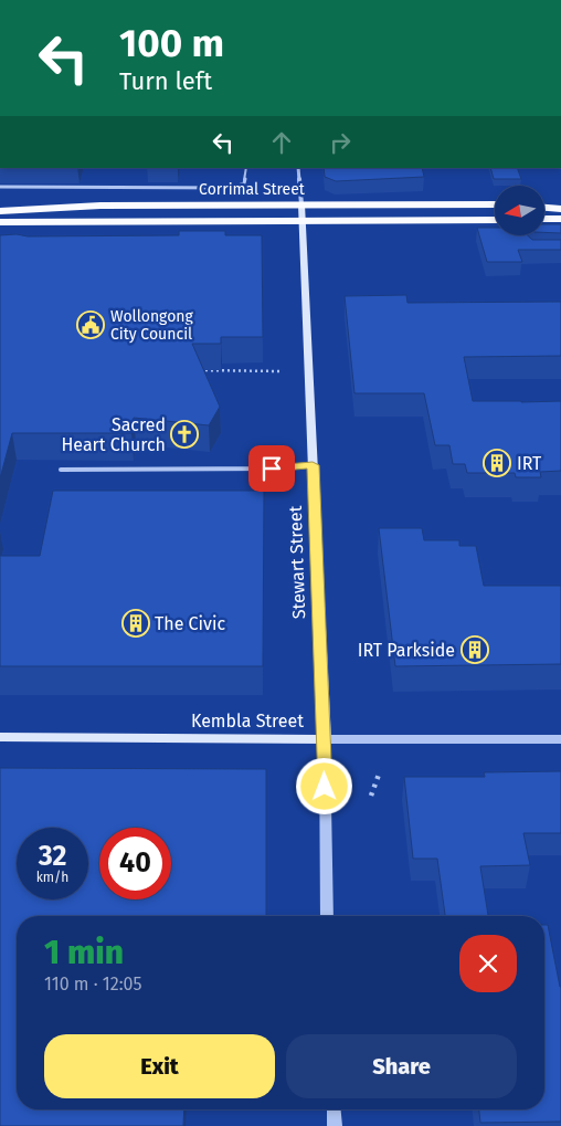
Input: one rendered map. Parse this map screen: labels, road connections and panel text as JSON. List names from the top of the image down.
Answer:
{
  "streets": {
    "main road": ["Corrimal Street", "Stewart Street", "Kembla Street"]
  },
  "crossings": [
    ["Corrimal Street", "Stewart Street"],
    ["Stewart Street", "Kembla Street"]
  ],
  "places": {
    "public building": ["Wollongong City Council"],
    "church": ["Sacred Heart Church"],
    "building": ["IRT", "The Civic", "IRT Parkside"]
  },
  "north": "left",
  "page": {
    "turn": ["100 m", "Turn left"],
    "speed": "32 km/h",
    "limit": "40",
    "heading": ["1 min", "110 m · 12:05"],
    "buttons": ["Exit", "Share"]
  }
}
